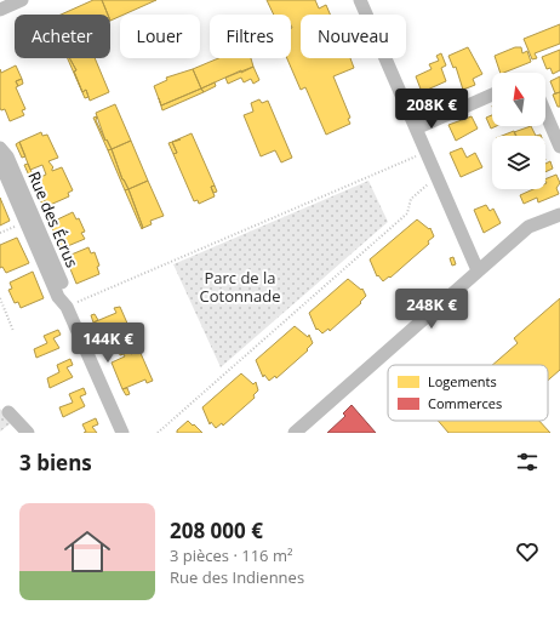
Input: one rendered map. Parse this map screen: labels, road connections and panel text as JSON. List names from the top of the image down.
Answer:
{
  "streets": {
    "street": ["Rue des Écrus"]
  },
  "parks": ["Parc de la Cotonnade"],
  "legend": ["Logements", "Commerces"],
  "north": "top",
  "page": {
    "chip": [
      "Acheter",
      "Louer",
      "Filtres",
      "Nouveau"
    ],
    "price": ["208K €", "248K €", "144K €"],
    "heading": "3 biens",
    "list": [
      {
        "name": "208 000 €",
        "note": "3 pièces · 116 m² · Rue des Indiennes"
      }
    ]
  }
}
